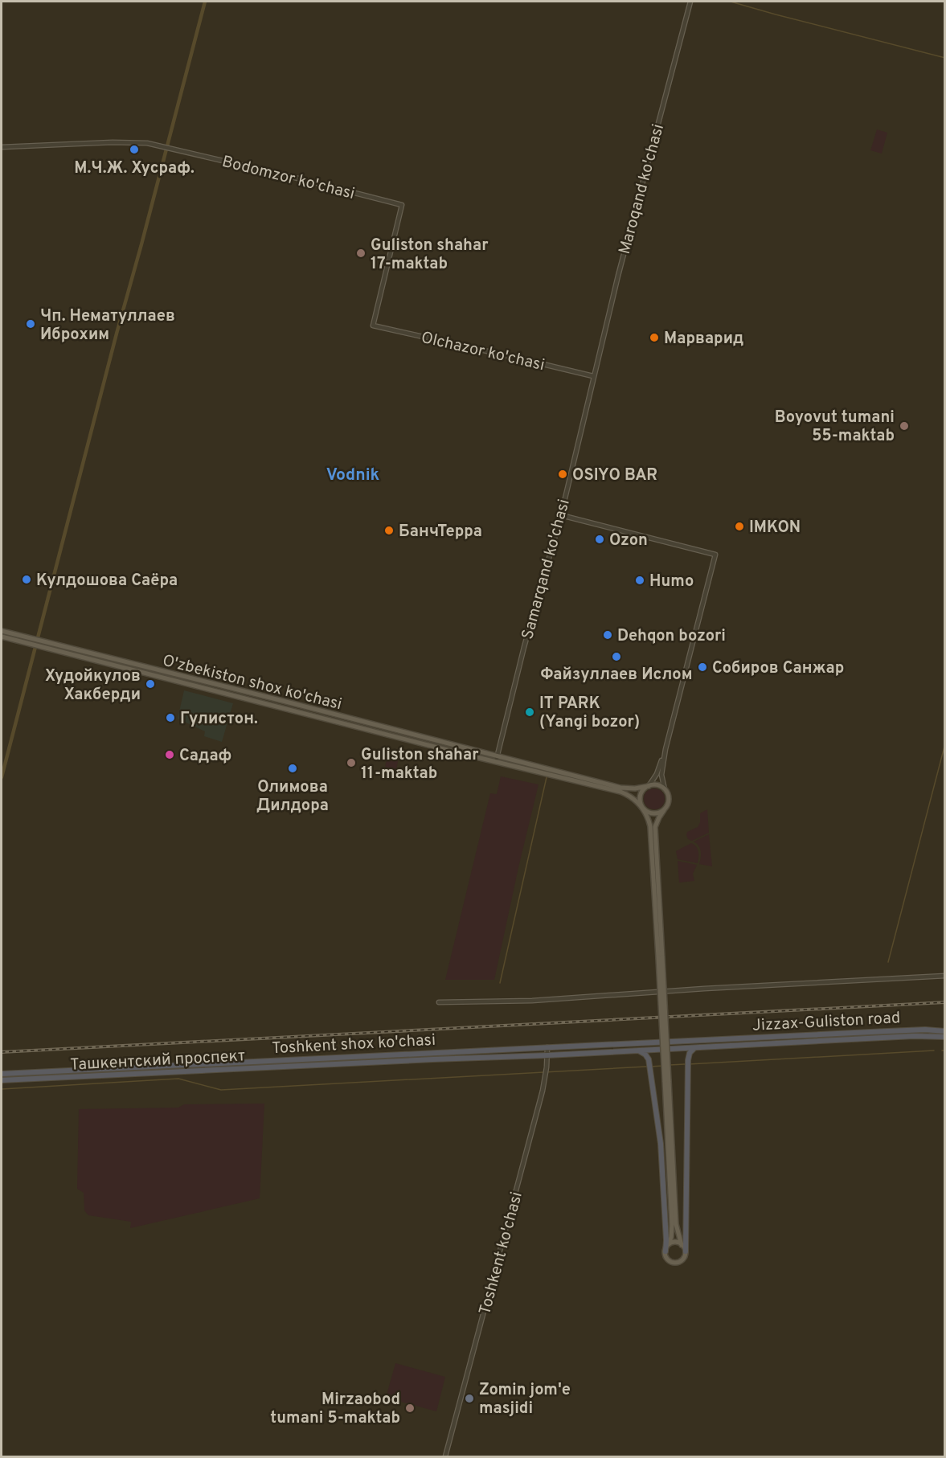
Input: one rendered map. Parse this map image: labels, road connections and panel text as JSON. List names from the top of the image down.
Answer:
{
  "streets": {
    "highway": ["Jizzax-Guliston road", "Toshkent shox ko'chasi", "Ташкентский проспект"],
    "main road": ["O'zbekiston shox ko'chasi"],
    "street": [
      "Bodomzor ko'chasi",
      "Maroqand ko'chasi",
      "Olchazor ko'chasi",
      "Samarqand ko'chasi",
      "Toshkent ko'chasi"
    ]
  },
  "crossings": [
    ["Bodomzor ko'chasi", "Olchazor ko'chasi"],
    ["Maroqand ko'chasi", "Olchazor ko'chasi"],
    ["Maroqand ko'chasi", "Samarqand ko'chasi"],
    ["Olchazor ko'chasi", "Samarqand ko'chasi"],
    ["Samarqand ko'chasi", "O'zbekiston shox ko'chasi"],
    ["Jizzax-Guliston road", "Toshkent shox ko'chasi"],
    ["Toshkent shox ko'chasi", "Toshkent ko'chasi"],
    ["Ташкентский проспект", "Toshkent ko'chasi"]
  ],
  "districts": ["Vodnik"],
  "places": [
    "М.Ч.Ж. Хусраф.",
    "Guliston shahar 17-maktab",
    "Чп. Нематуллаев Иброхим",
    "Марварид",
    "Boyovut tumani 55-maktab",
    "OSIYO BAR",
    "IMKON",
    "БанчТерра",
    "Ozon",
    "Кулдошова Саёра",
    "Humo",
    "Dehqon bozori",
    "Файзуллаев Ислом",
    "Собиров Санжар",
    "Худойкулов Хакберди",
    "IT PARK (Yangi bozor)",
    "Гулистон.",
    "Садаф",
    "Guliston shahar 11-maktab",
    "Олимова Дилдора",
    "Zomin jom'e masjidi",
    "Mirzaobod tumani 5-maktab"
  ]
}
